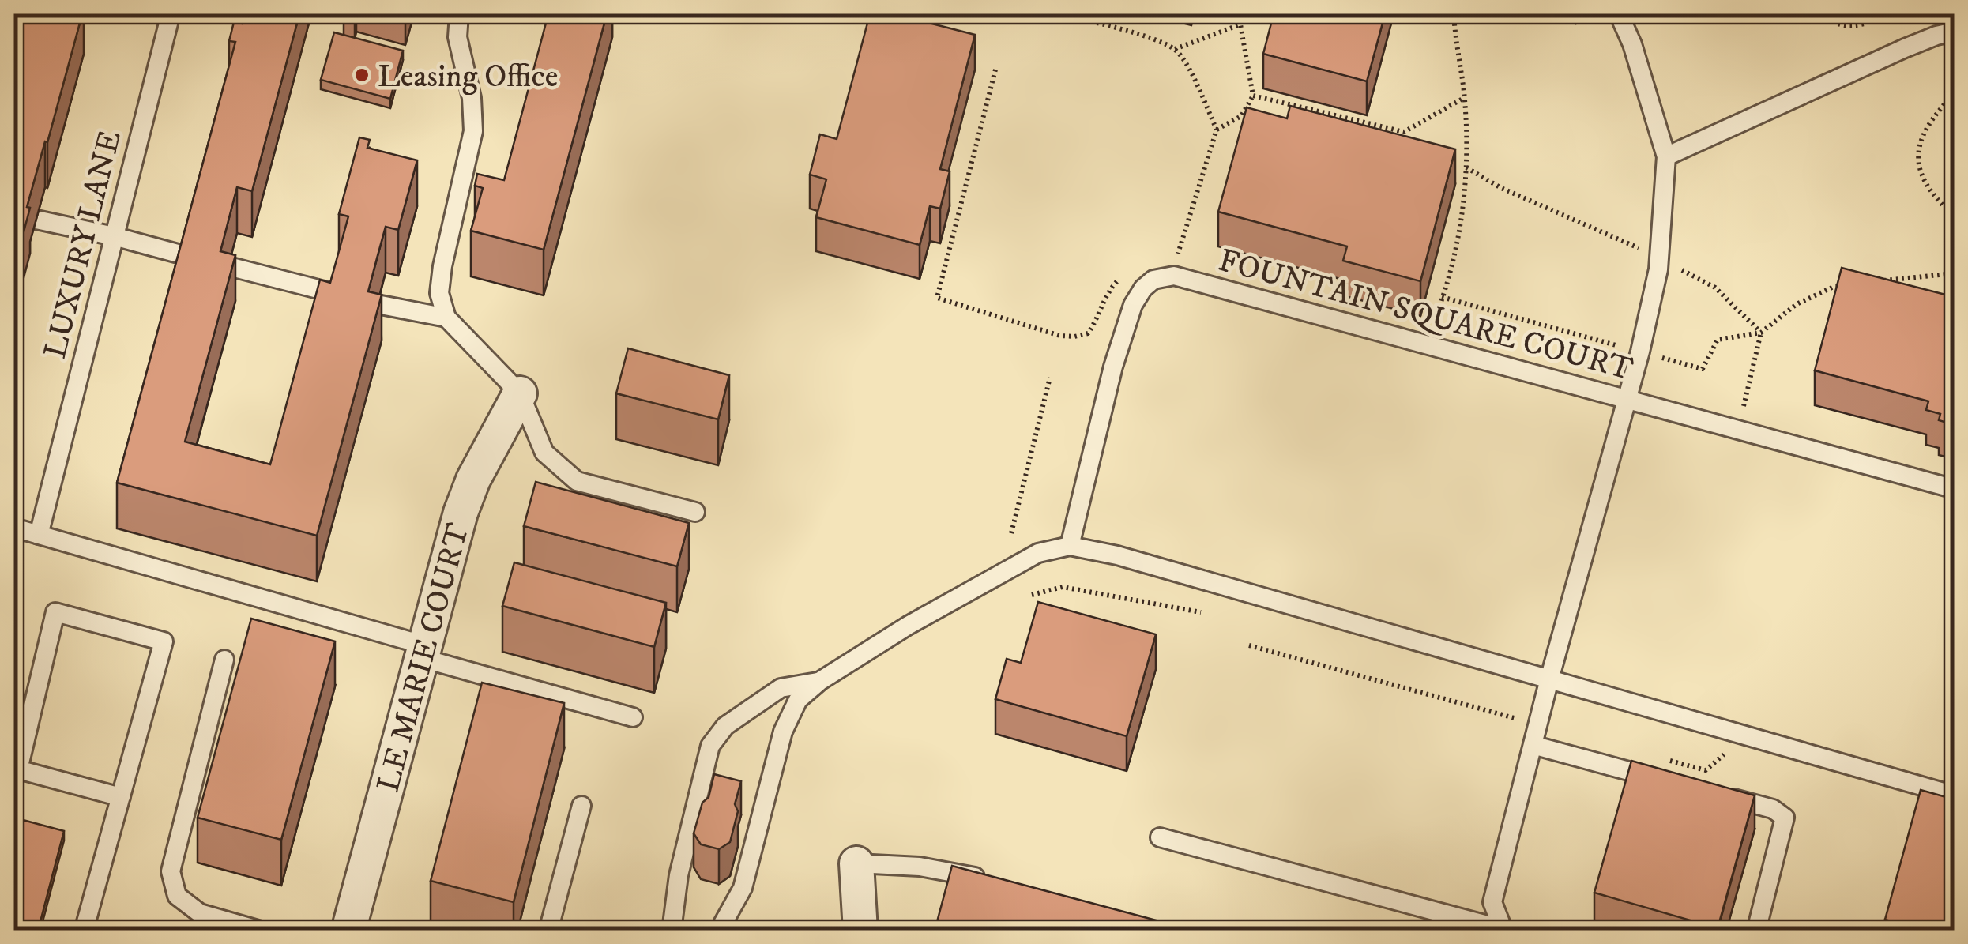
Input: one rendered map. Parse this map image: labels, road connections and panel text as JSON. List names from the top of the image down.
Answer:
{
  "streets": {
    "street": ["LE MARIE COURT"],
    "lane": ["LUXURY LANE", "FOUNTAIN SQUARE COURT"]
  },
  "places": ["Leasing Office"]
}
